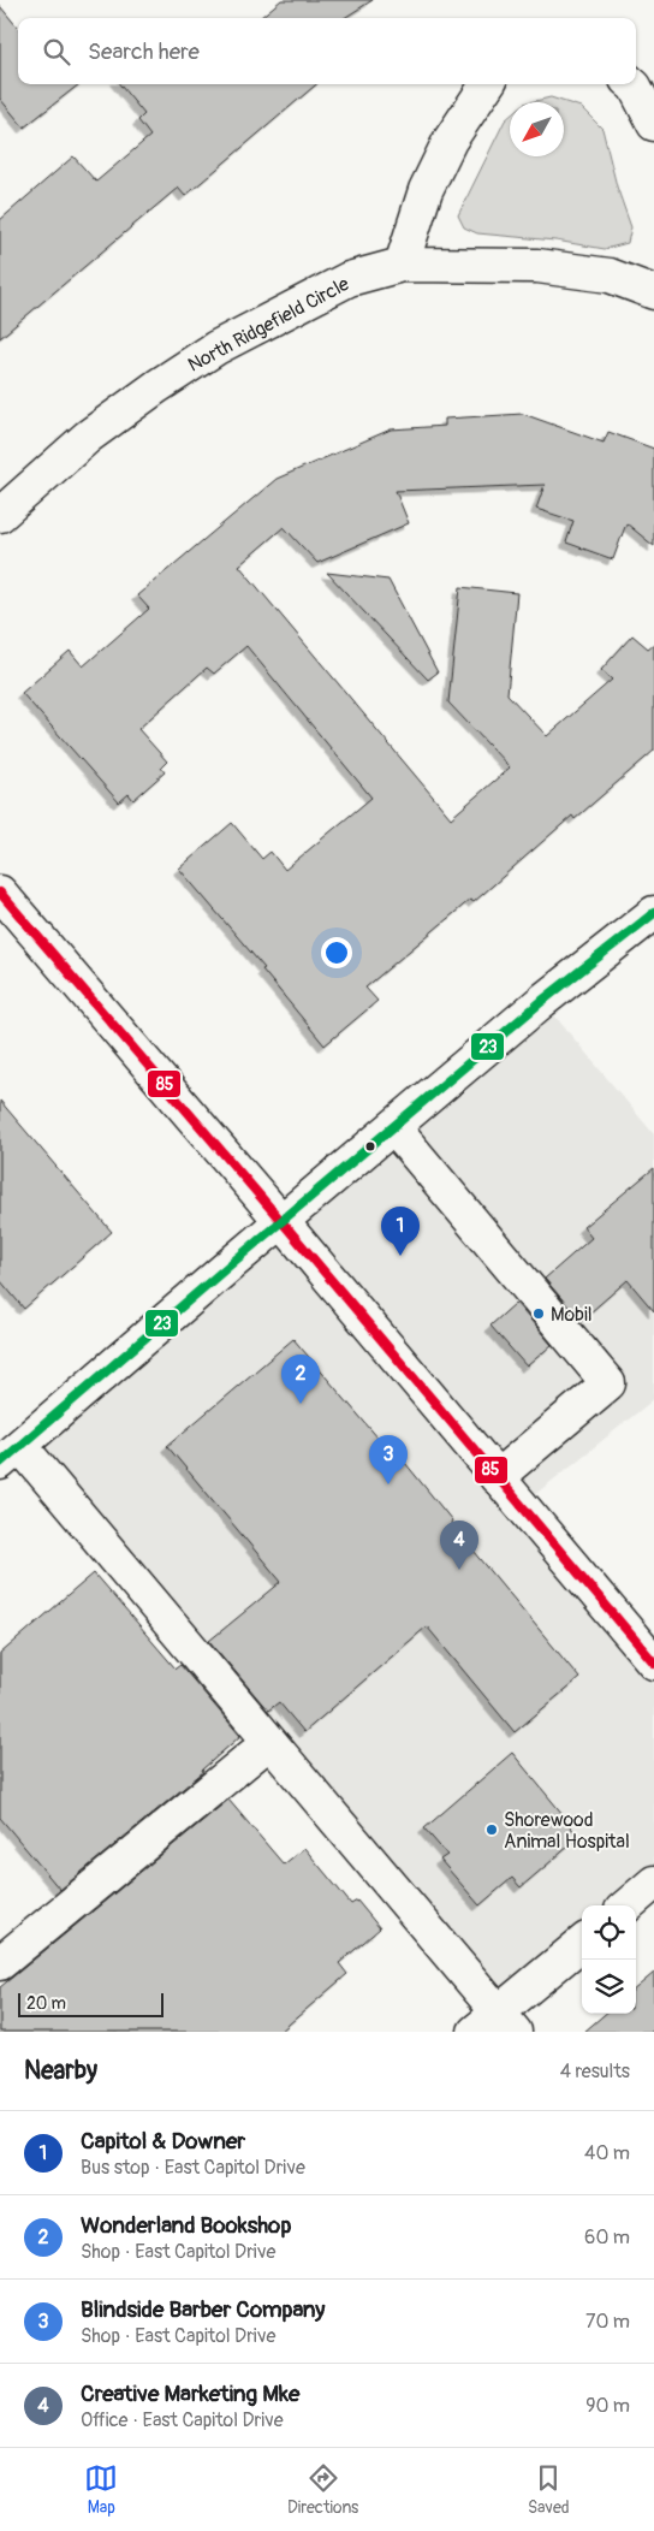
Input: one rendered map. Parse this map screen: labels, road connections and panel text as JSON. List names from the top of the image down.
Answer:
{
  "streets": {
    "street": ["North Ridgefield Circle"]
  },
  "places": ["Mobil", "Shorewood Animal Hospital"],
  "lines": ["transit line 85", "transit line 23"],
  "scale_bar": "20 m",
  "north": "bottom left",
  "page": {
    "search": "Search here",
    "pins": [
      "1",
      "2",
      "3",
      "4"
    ],
    "scale": "20 m",
    "heading": ["Nearby", "4 results"],
    "list": [
      {
        "mark": "1",
        "name": "Capitol & Downer",
        "note": "Bus stop · East Capitol Drive",
        "value": "40 m"
      },
      {
        "mark": "2",
        "name": "Wonderland Bookshop",
        "note": "Shop · East Capitol Drive",
        "value": "60 m"
      },
      {
        "mark": "3",
        "name": "Blindside Barber Company",
        "note": "Shop · East Capitol Drive",
        "value": "70 m"
      },
      {
        "mark": "4",
        "name": "Creative Marketing Mke",
        "note": "Office · East Capitol Drive",
        "value": "90 m"
      }
    ],
    "nav": ["Map", "Directions", "Saved"]
  }
}
